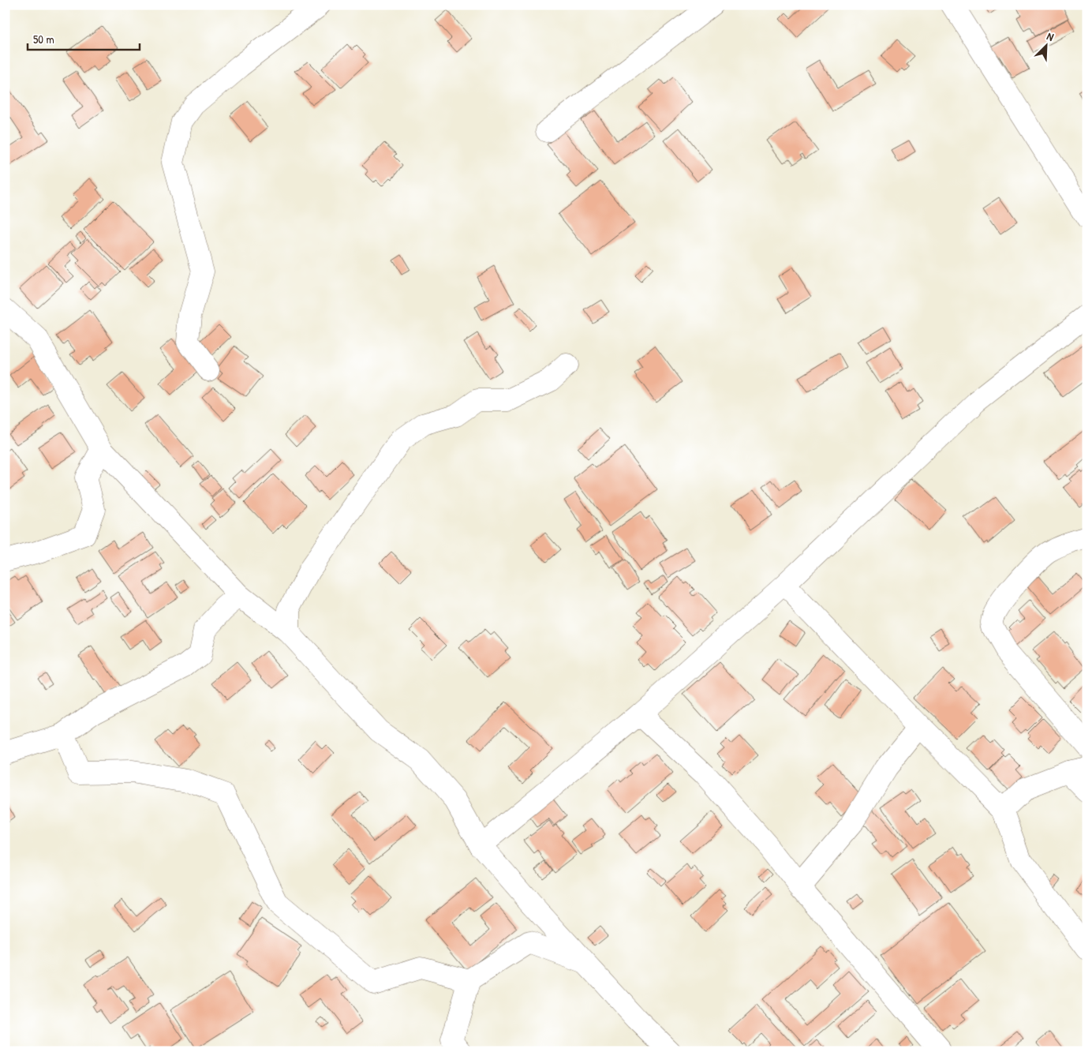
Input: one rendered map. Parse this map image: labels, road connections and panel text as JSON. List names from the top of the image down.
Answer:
{
  "scale_bar": "50 m",
  "north": "top right"
}
